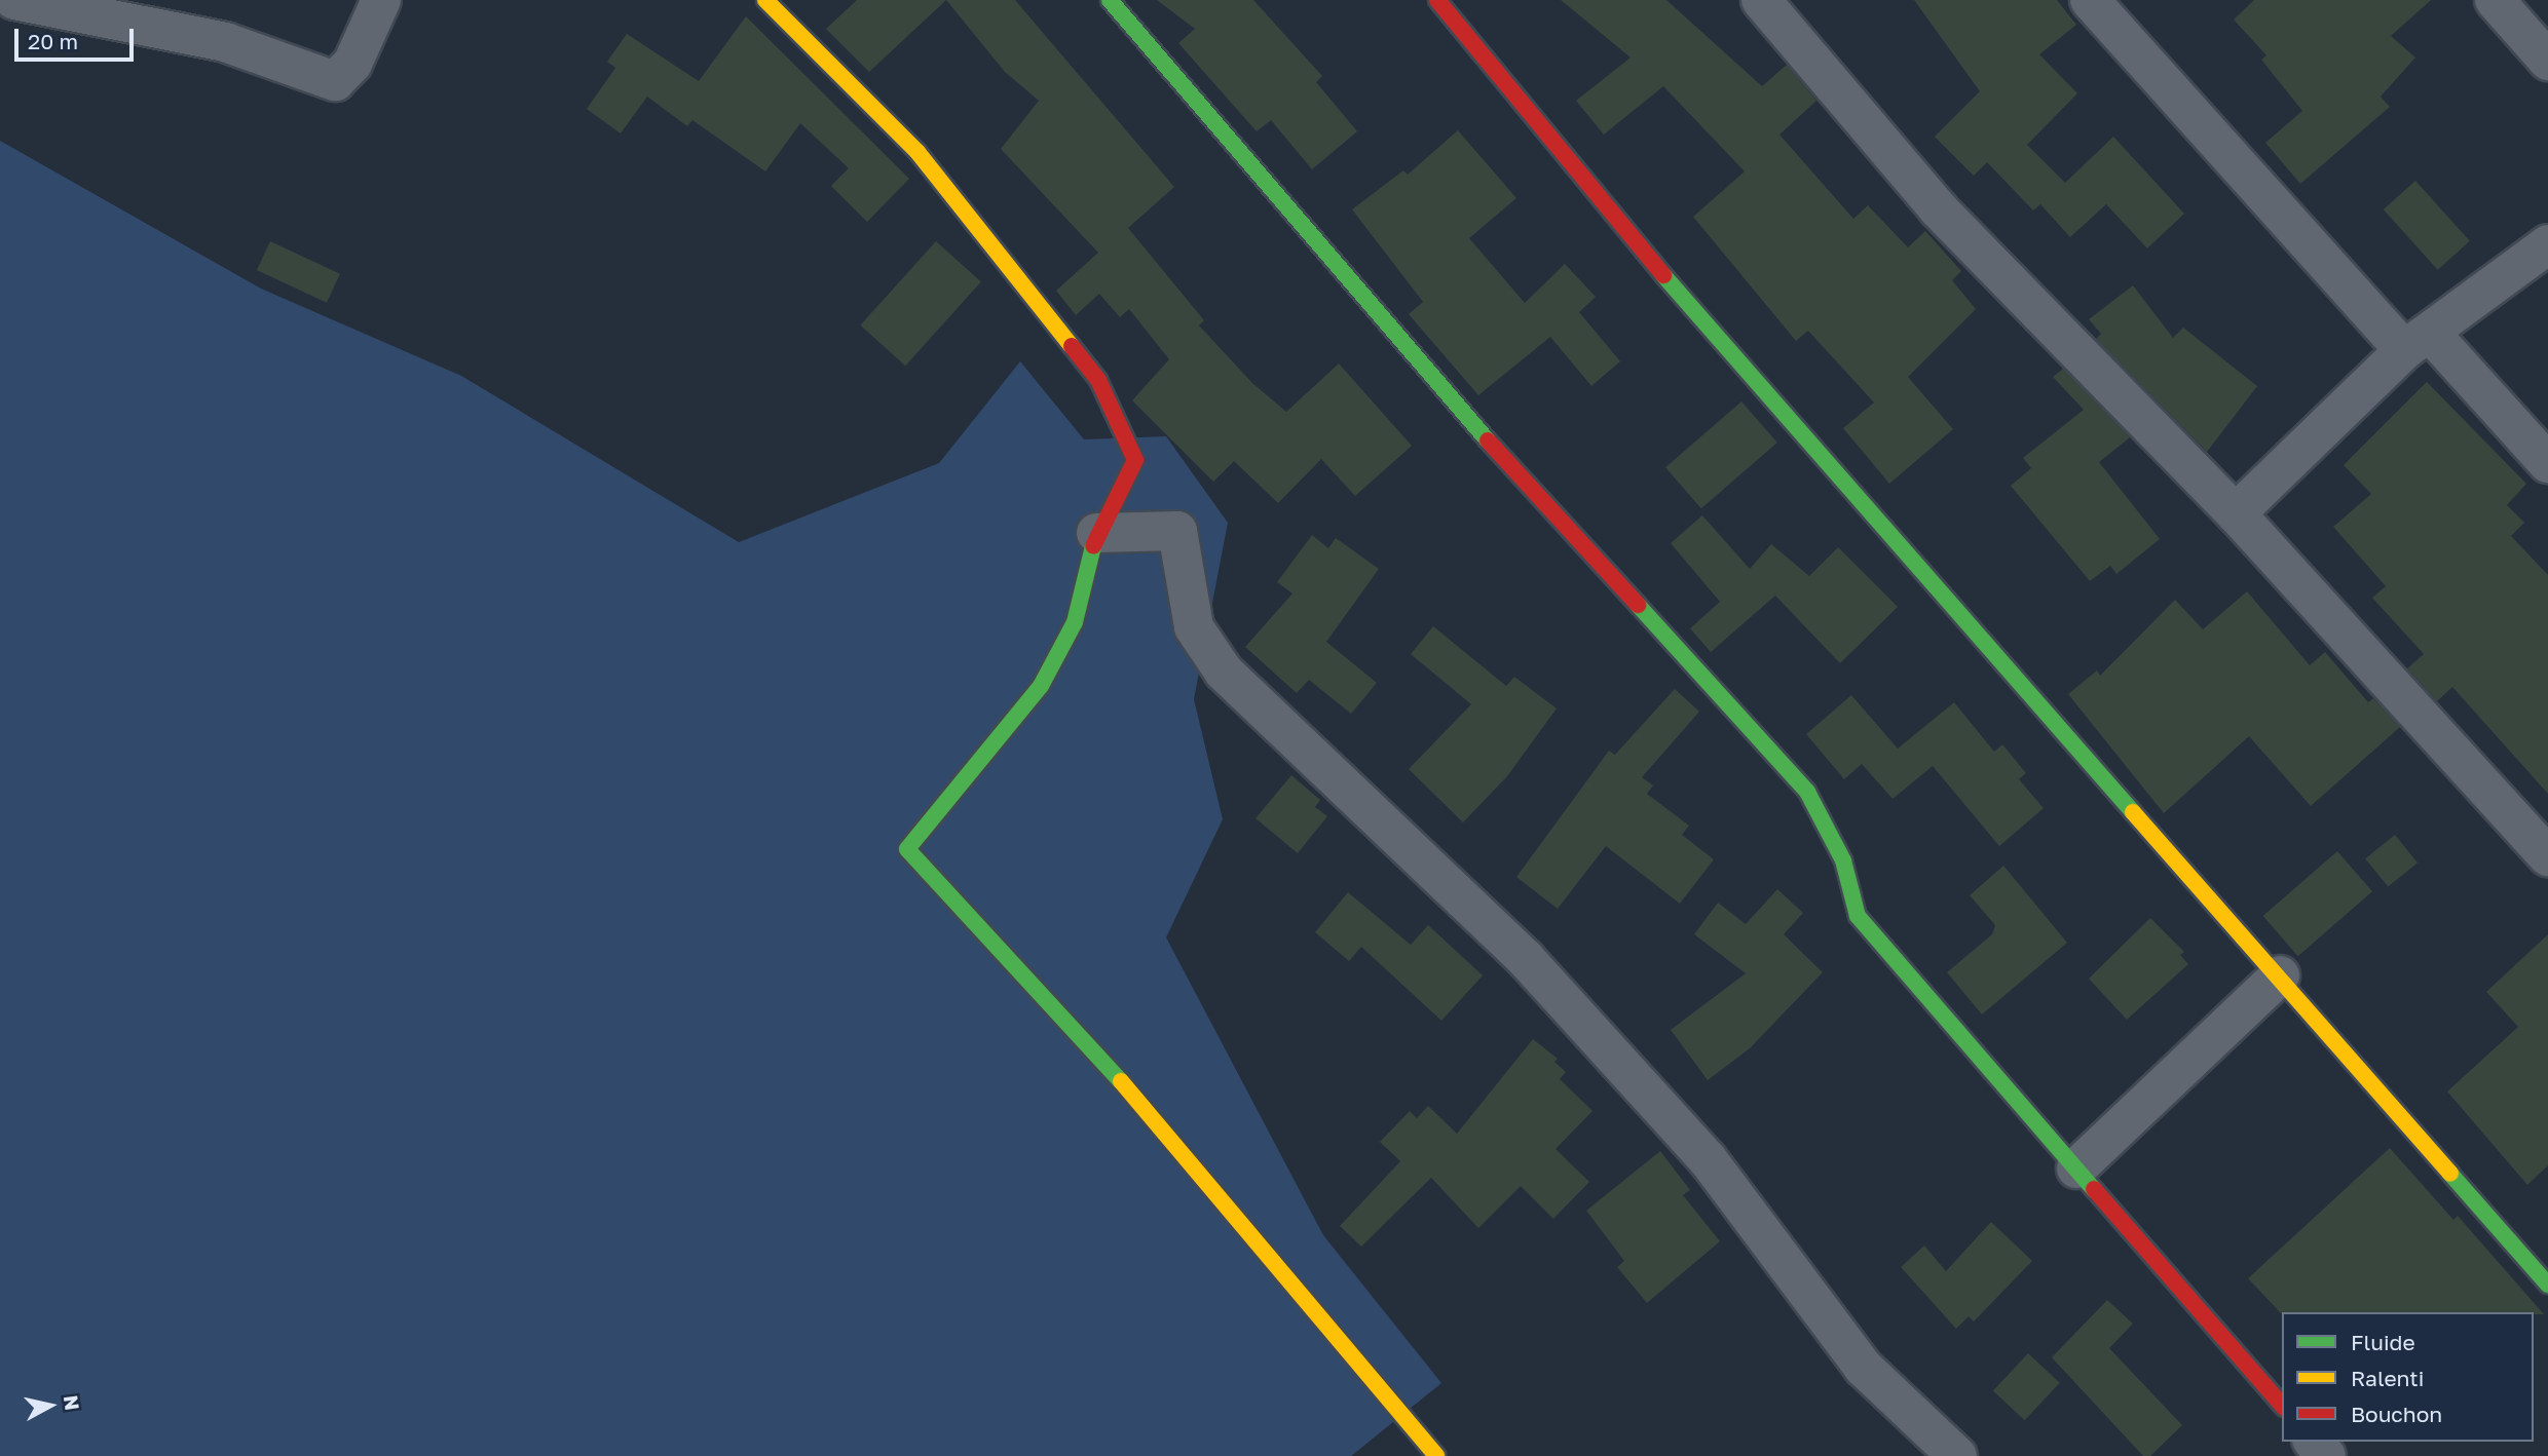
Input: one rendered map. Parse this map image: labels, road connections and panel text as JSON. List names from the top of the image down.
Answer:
{
  "legend": ["Fluide", "Ralenti", "Bouchon"],
  "scale_bar": "20 m",
  "north": "right"
}
